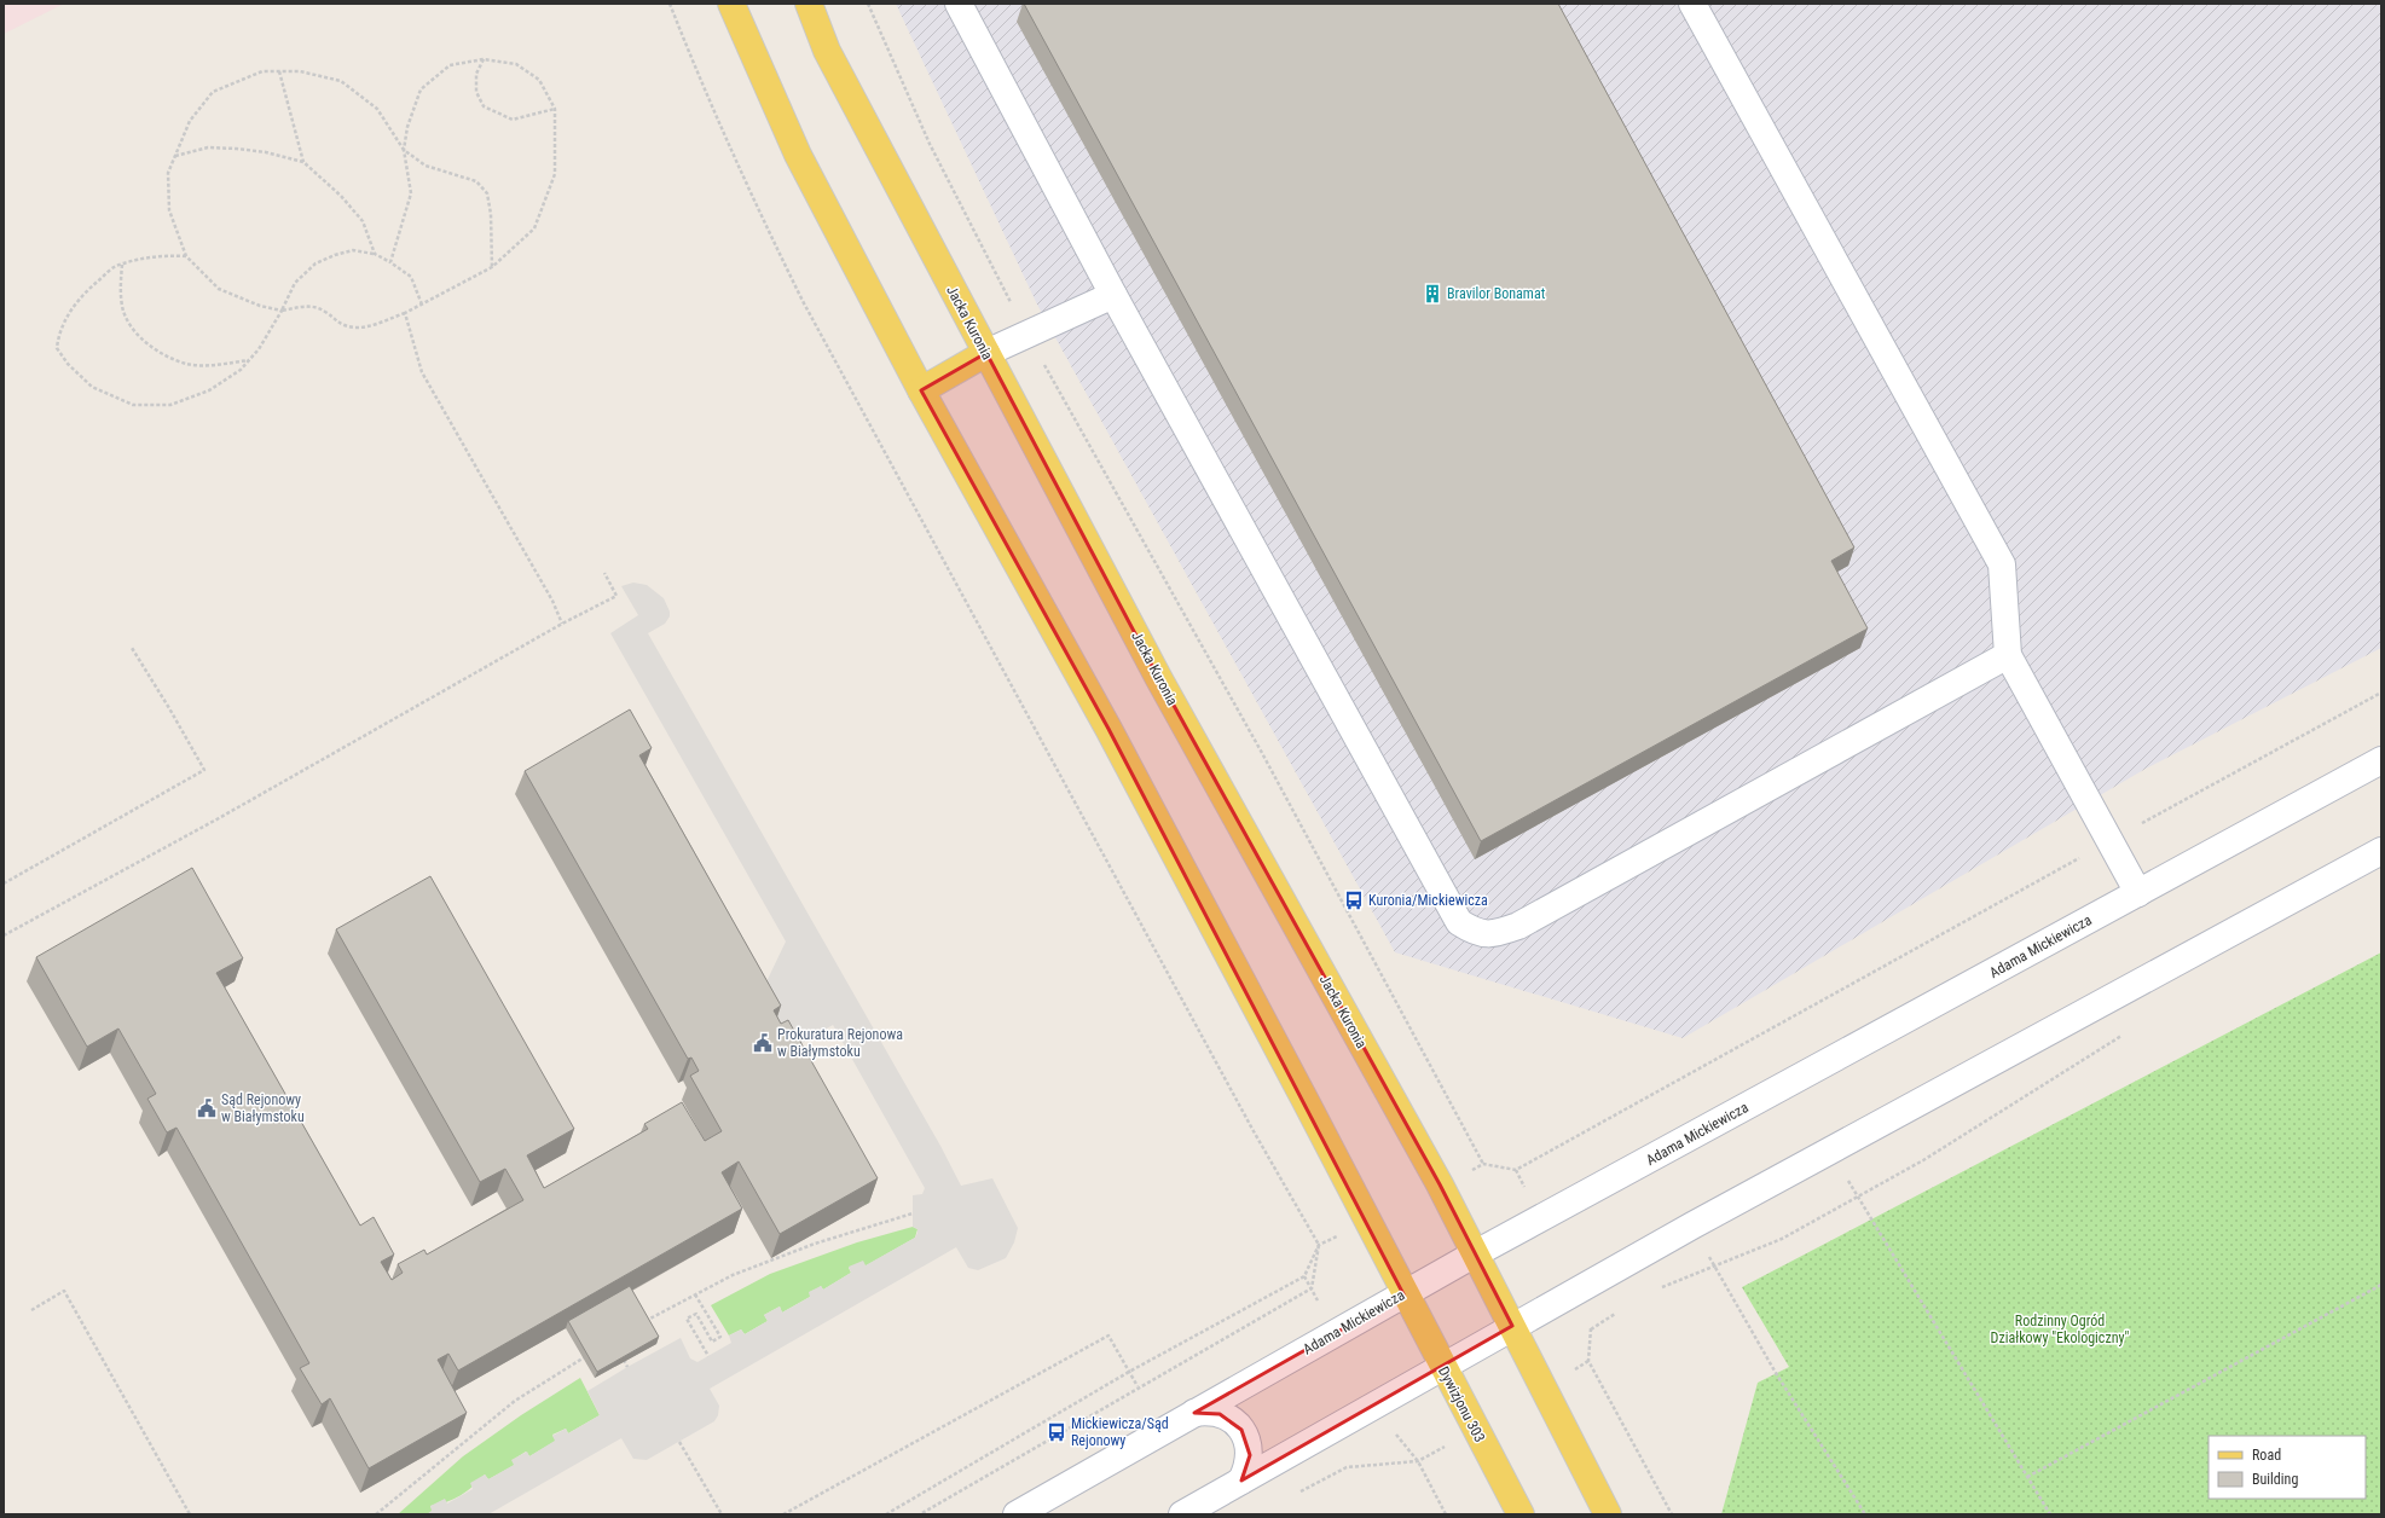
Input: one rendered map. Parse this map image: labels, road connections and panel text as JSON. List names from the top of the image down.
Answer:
{
  "streets": {
    "main road": ["Jacka Kuronia", "Dywizjonu 303"],
    "street": ["Adama Mickiewicza"]
  },
  "crossings": [
    ["Jacka Kuronia", "Adama Mickiewicza"],
    ["Adama Mickiewicza", "Dywizjonu 303"]
  ],
  "parks": ["Rodzinny Ogród Działkowy \"Ekologiczny\""],
  "places": {
    "building": ["Bravilor Bonamat"],
    "bus stop": ["Kuronia/Mickiewicza", "Mickiewicza/Sąd Rejonowy"],
    "public building": ["Prokuratura Rejonowa w Białymstoku", "Sąd Rejonowy w Białymstoku"]
  },
  "legend": ["Road", "Building"]
}
